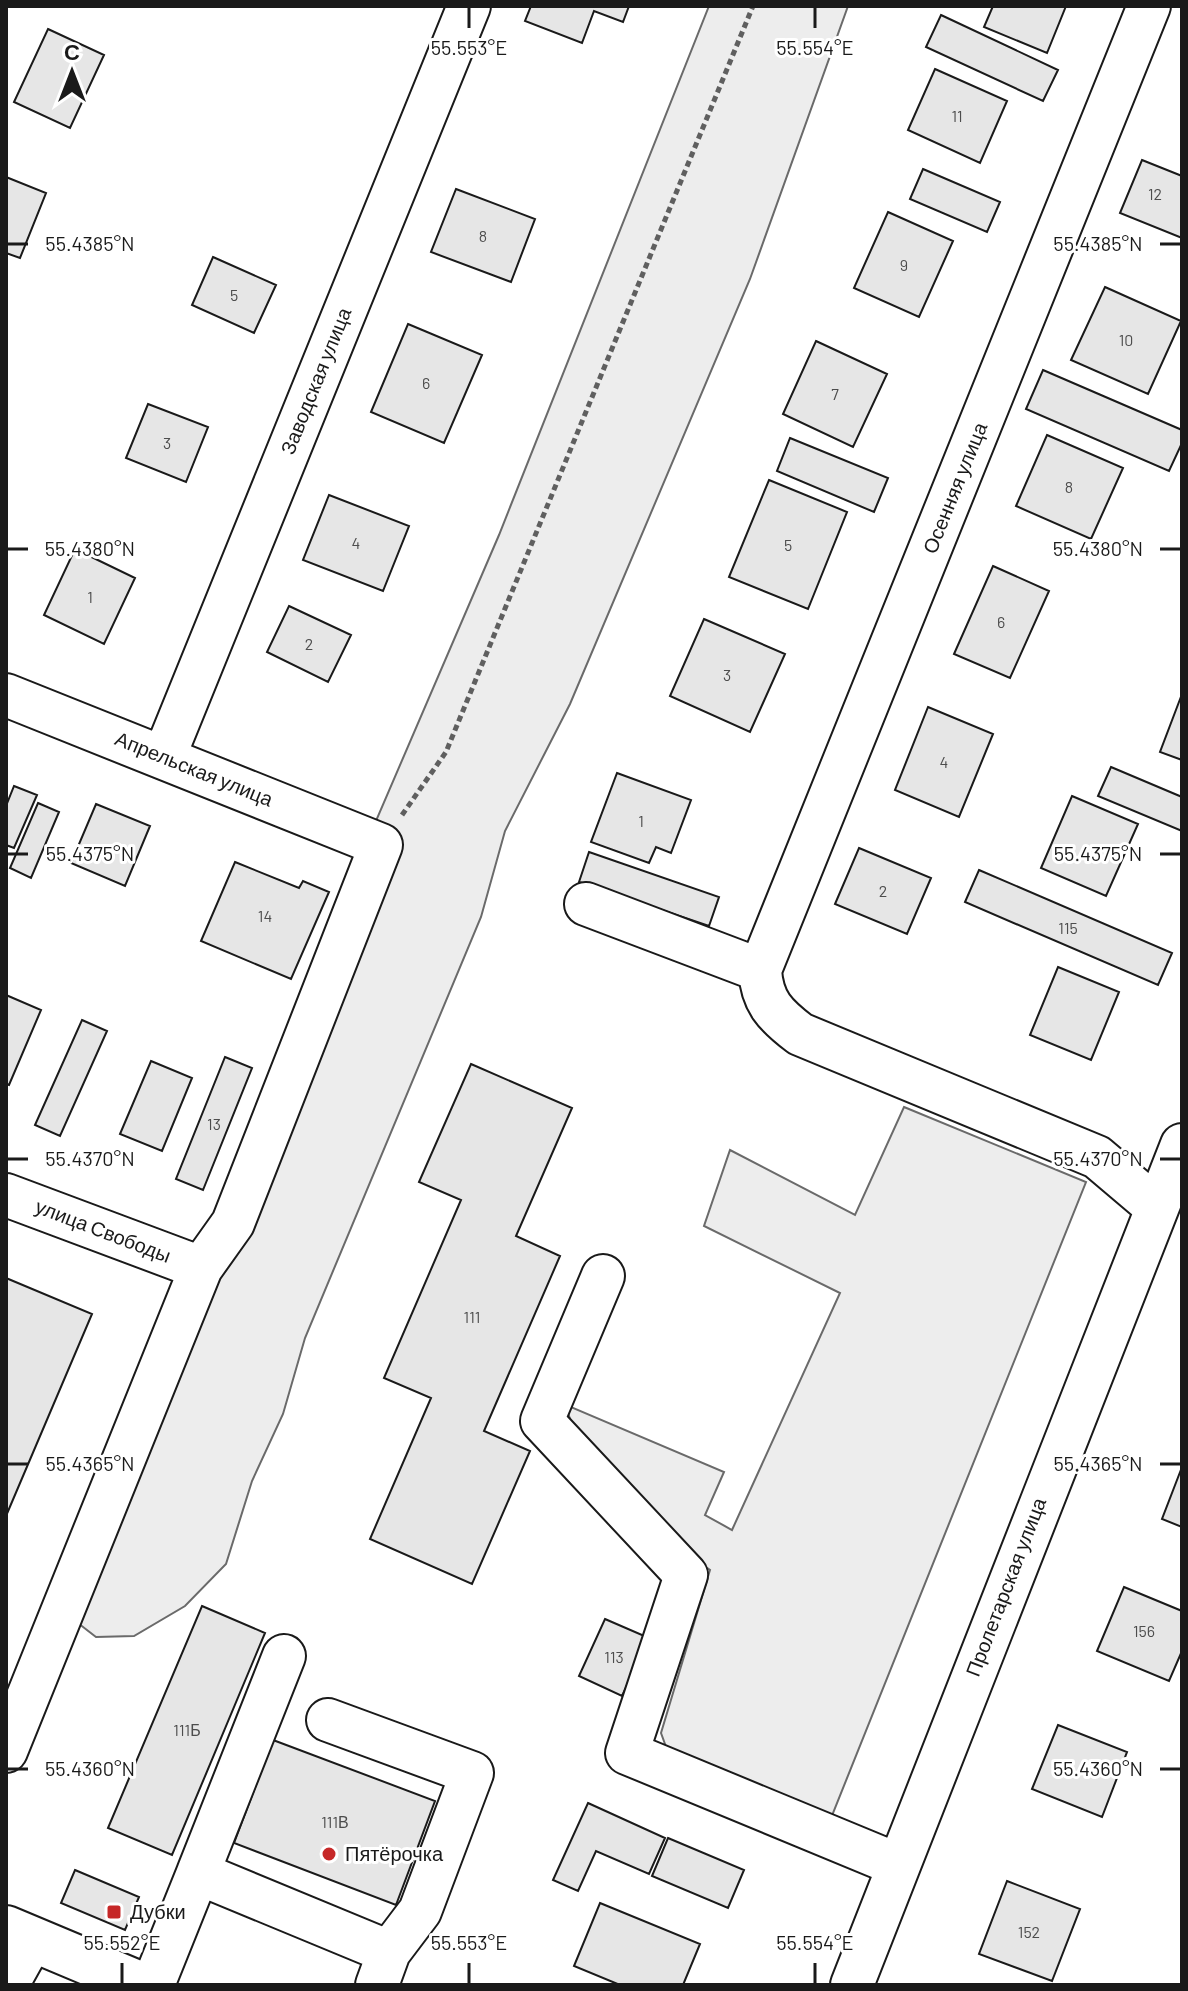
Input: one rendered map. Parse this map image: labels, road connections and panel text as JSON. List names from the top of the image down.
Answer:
{
  "streets": {
    "street": [
      "Заводская улица",
      "Осенняя улица",
      "Апрельская улица",
      "улица Свободы",
      "Пролетарская улица"
    ]
  },
  "crossings": [
    ["Заводская улица", "Апрельская улица"]
  ],
  "places": {
    "other": ["Пятёрочка"],
    "transit": ["Дубки"]
  },
  "house_numbers": [
    "11",
    "12",
    "8",
    "9",
    "5",
    "10",
    "6",
    "7",
    "3",
    "8",
    "4",
    "5",
    "1",
    "6",
    "2",
    "3",
    "4",
    "1",
    "2",
    "14",
    "115",
    "13",
    "111",
    "156",
    "113",
    "111Б",
    "111В",
    "152"
  ],
  "north": "top",
  "coordinates": [
    "55.553°E",
    "55.554°E",
    "55.4385°N",
    "55.4380°N",
    "55.4375°N",
    "55.4370°N",
    "55.4365°N",
    "55.4360°N",
    "55.552°E"
  ]
}
